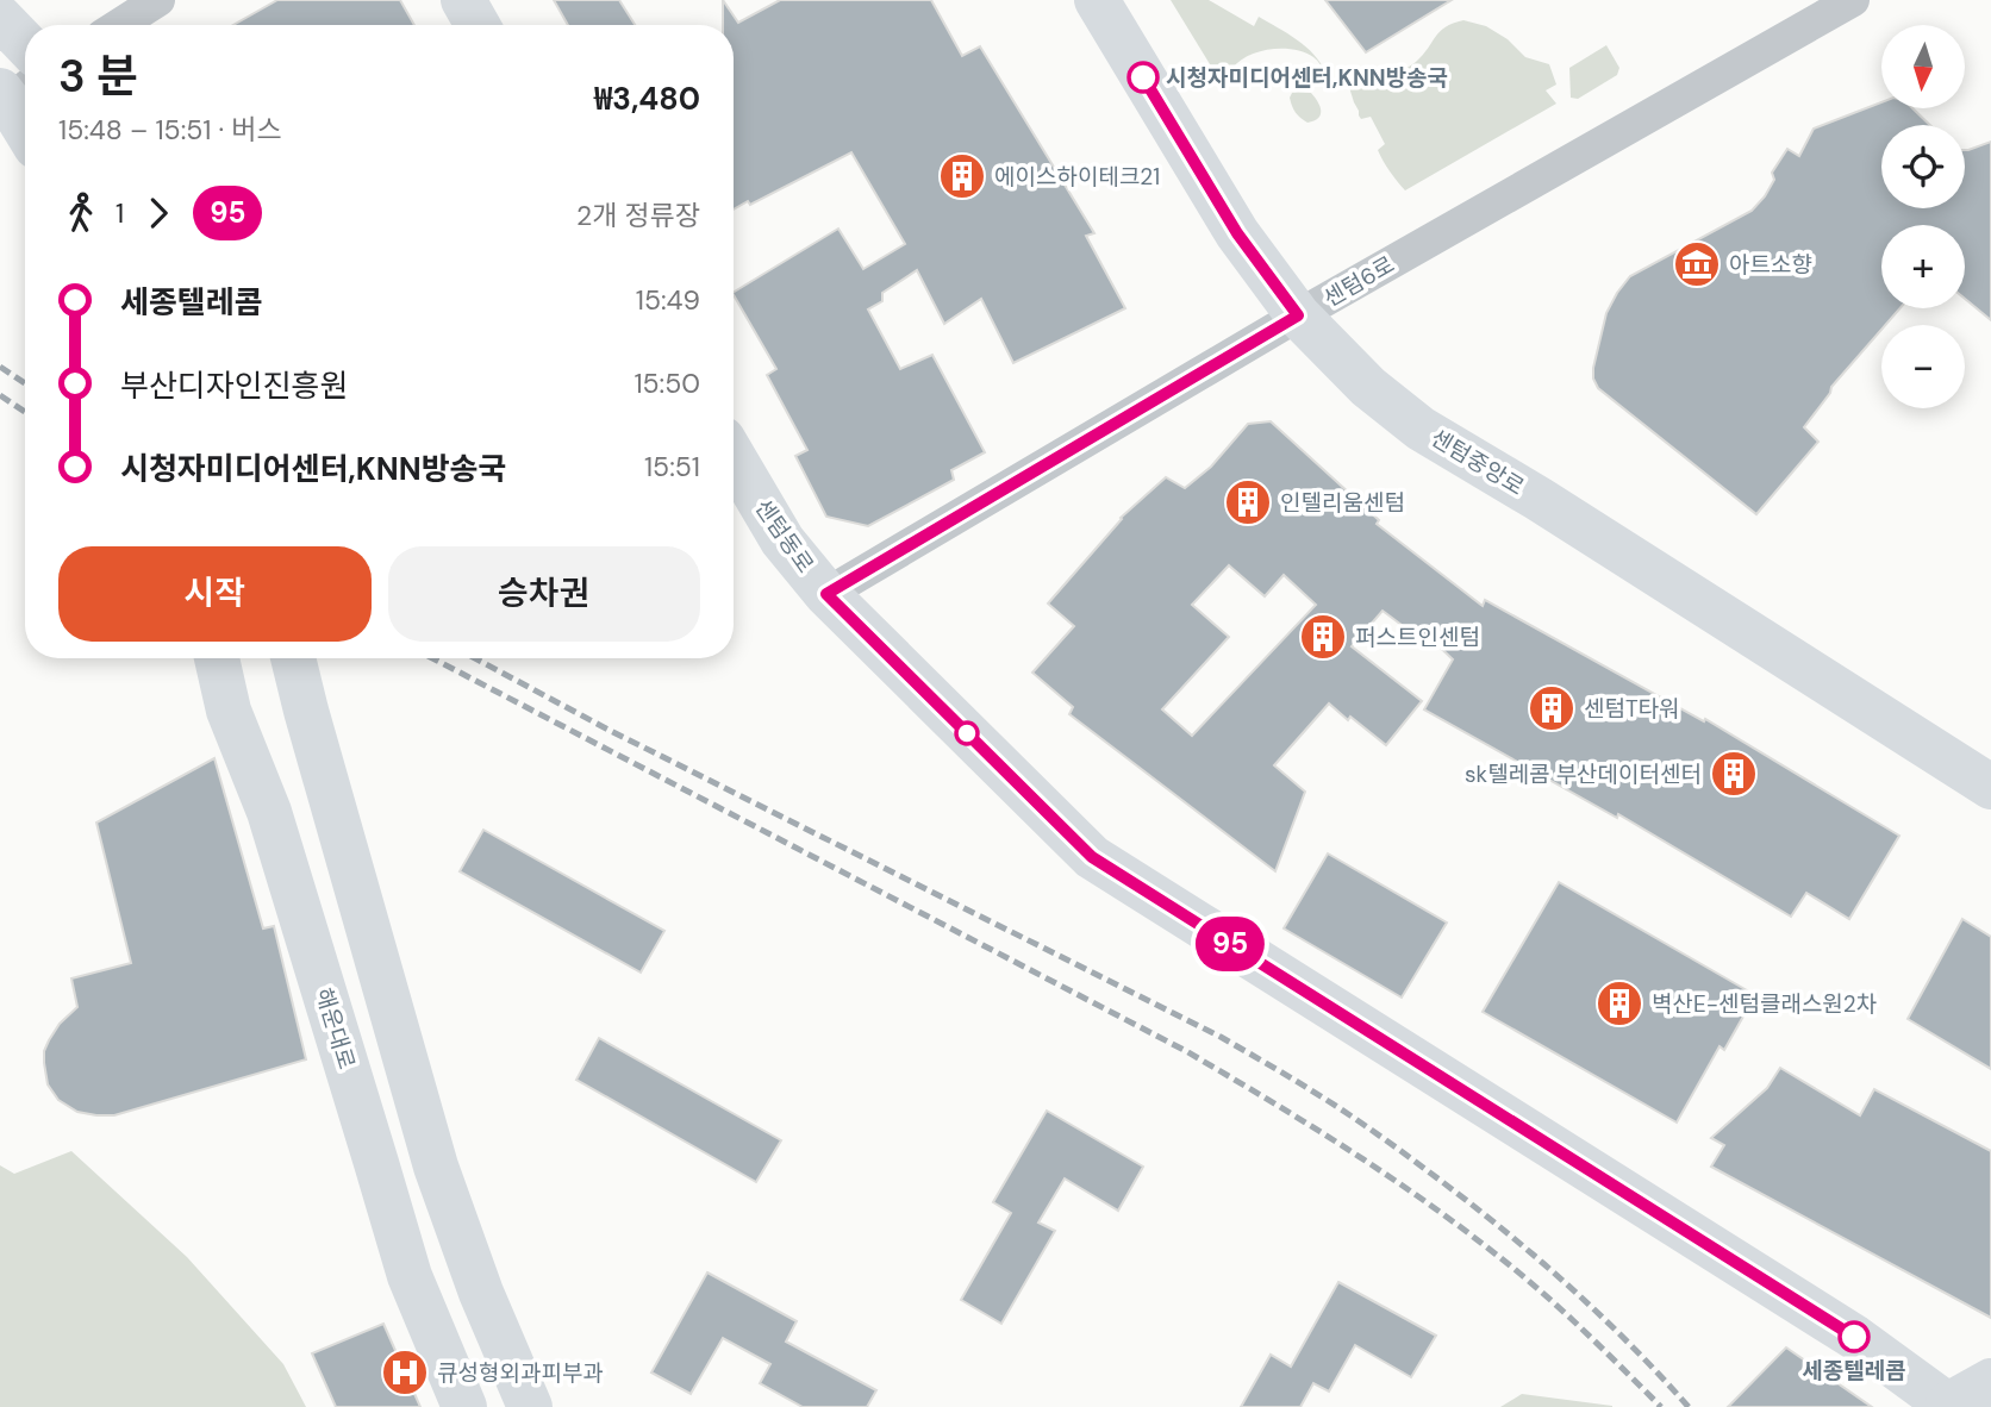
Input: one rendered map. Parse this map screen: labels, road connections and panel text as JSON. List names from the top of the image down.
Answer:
{
  "streets": {
    "main road": ["센텀중앙로", "센텀동로", "해운대로"],
    "street": ["센텀6로"]
  },
  "crossings": [
    ["센텀6로", "센텀중앙로"],
    ["센텀6로", "센텀동로"]
  ],
  "places": {
    "other": ["시청자미디어센터,KNN방송국", "세종텔레콤"],
    "building": [
      "에이스하이테크21",
      "인텔리움센텀",
      "퍼스트인센텀",
      "센텀T타워",
      "sk텔레콤 부산데이터센터",
      "벽산E-센텀클래스원2차"
    ],
    "museum": ["아트소향"],
    "hospital": ["큐성형외과피부과"]
  },
  "lines": ["bus line 95"],
  "north": "bottom",
  "page": {
    "on_map": "95",
    "map_buttons": ["+", "−"],
    "heading": ["3 분", "15:48 – 15:51 · 버스", "₩3,480"],
    "legs": ["1", "95", "2개 정류장"],
    "list": [
      {
        "name": "세종텔레콤",
        "value": "15:49"
      },
      {
        "name": "부산디자인진흥원",
        "value": "15:50"
      },
      {
        "name": "시청자미디어센터,KNN방송국",
        "value": "15:51"
      }
    ],
    "buttons": ["시작", "승차권"]
  }
}
